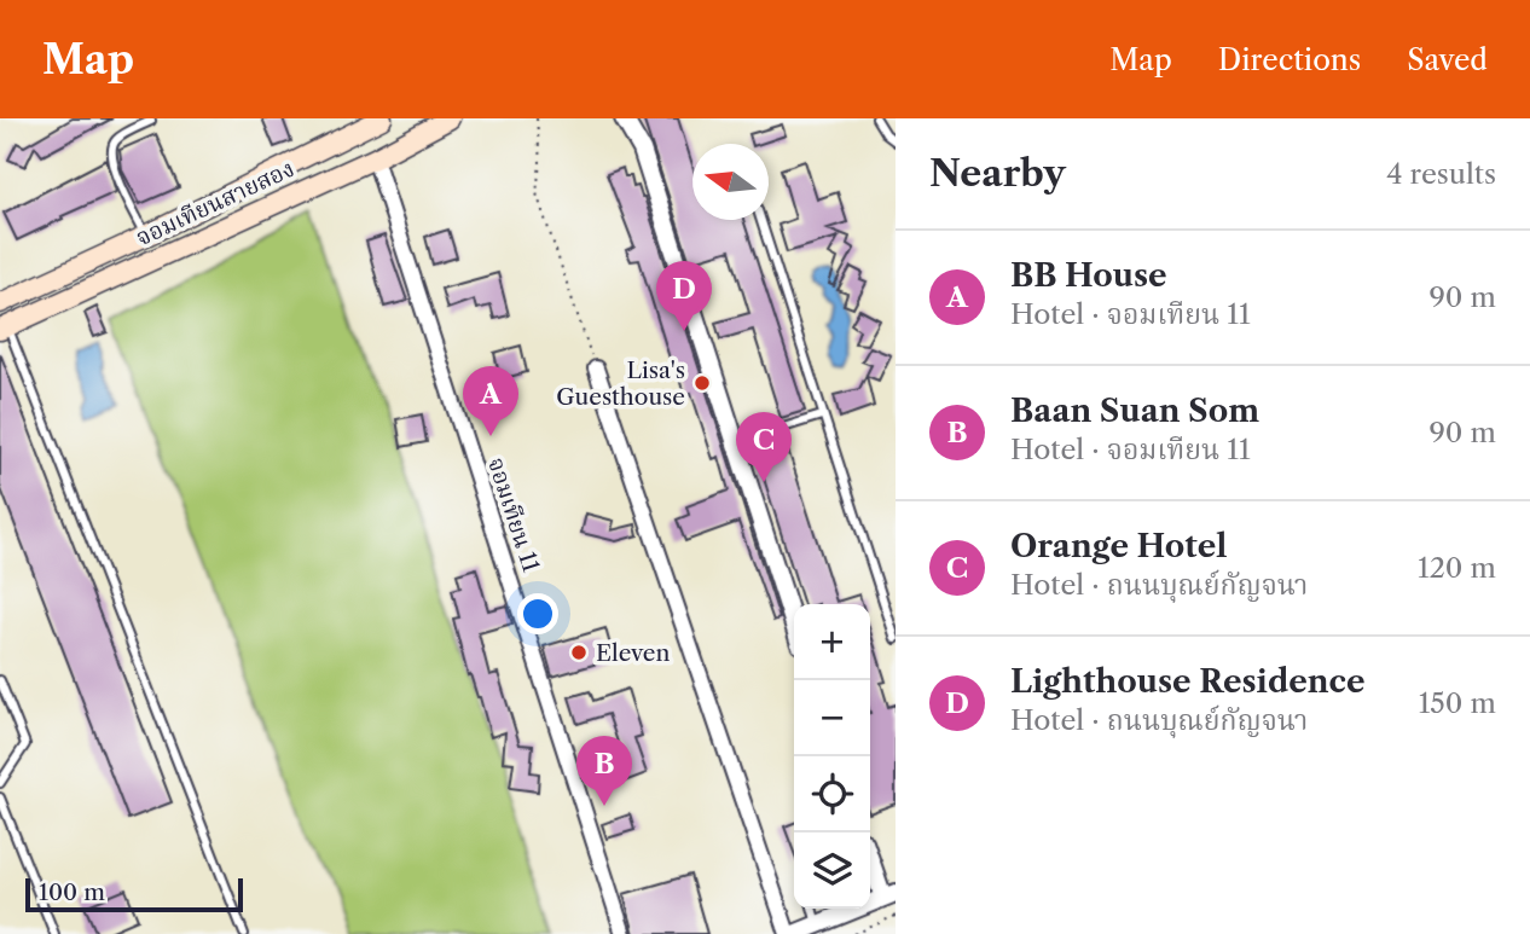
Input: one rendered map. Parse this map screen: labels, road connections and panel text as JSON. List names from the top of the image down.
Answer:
{
  "streets": {
    "main road": ["จอมเทียนสายสอง"],
    "street": ["จอมเทียน 11"]
  },
  "crossings": [
    ["จอมเทียนสายสอง", "จอมเทียน 11"]
  ],
  "places": ["Lisa's Guesthouse", "Eleven"],
  "scale_bar": "100 m",
  "north": "left",
  "page": {
    "header": "Map",
    "nav": ["Map", "Directions", "Saved"],
    "heading": ["Nearby", "4 results"],
    "list": [
      {
        "mark": "A",
        "name": "BB House",
        "note": "Hotel · จอมเทียน 11",
        "value": "90 m"
      },
      {
        "mark": "B",
        "name": "Baan Suan Som",
        "note": "Hotel · จอมเทียน 11",
        "value": "90 m"
      },
      {
        "mark": "C",
        "name": "Orange Hotel",
        "note": "Hotel · ถนนบุณย์กัญจนา",
        "value": "120 m"
      },
      {
        "mark": "D",
        "name": "Lighthouse Residence",
        "note": "Hotel · ถนนบุณย์กัญจนา",
        "value": "150 m"
      }
    ],
    "pins": [
      "D",
      "A",
      "C",
      "B"
    ],
    "map_buttons": ["+", "−"],
    "scale": "100 m"
  }
}
